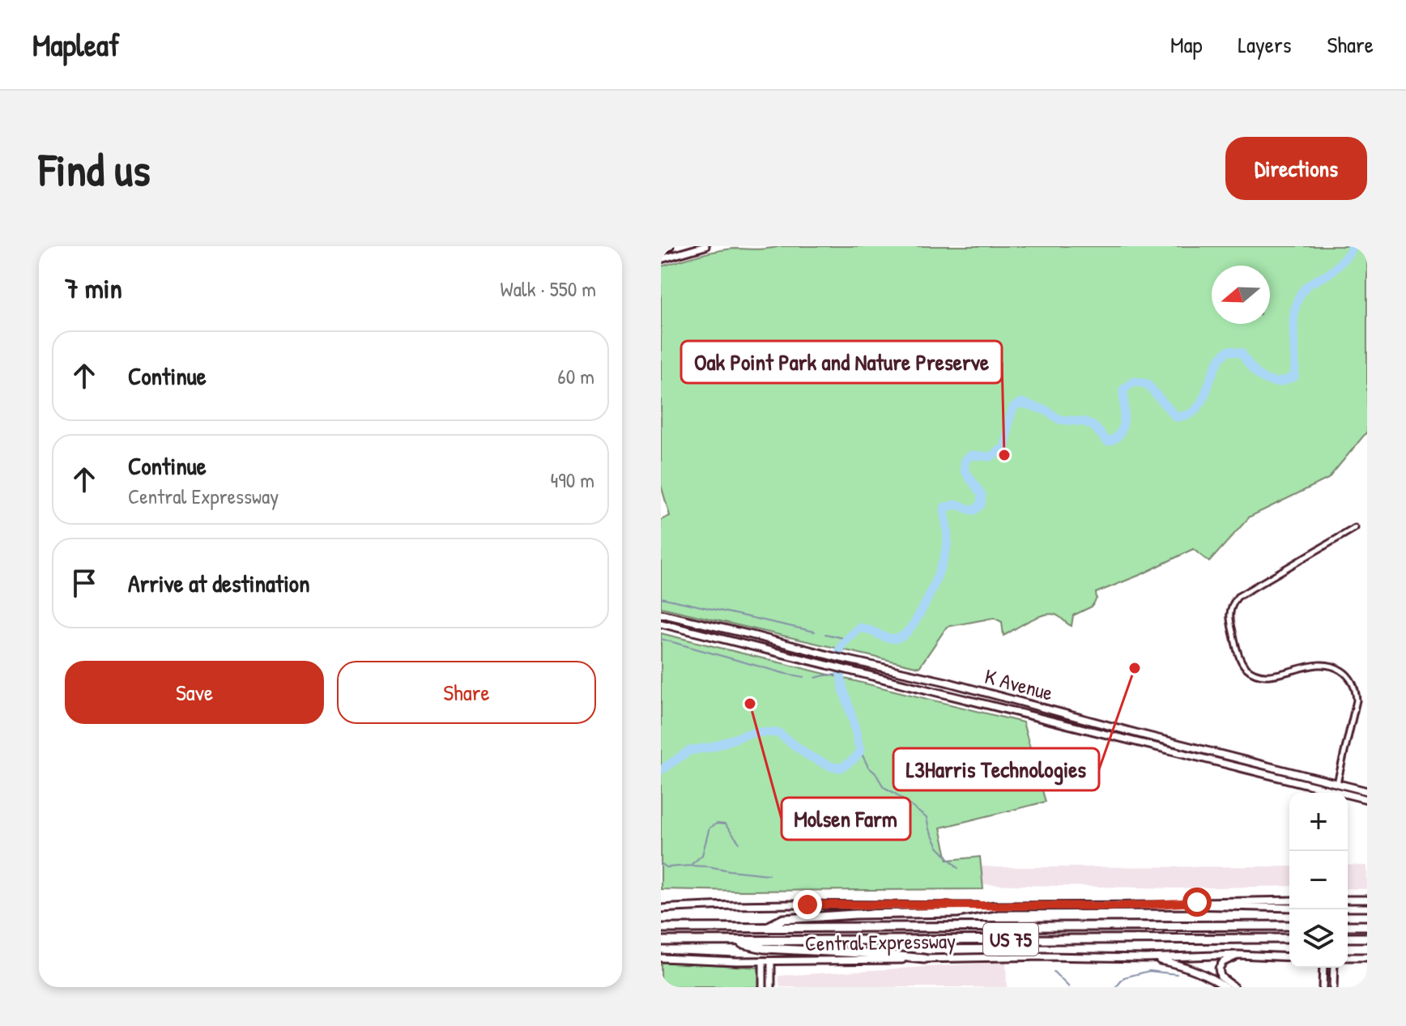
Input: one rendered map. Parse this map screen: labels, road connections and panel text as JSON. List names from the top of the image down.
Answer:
{
  "streets": {
    "highway": ["US 75", "Central Expressway"],
    "main road": ["K Avenue"]
  },
  "places": ["Oak Point Park and Nature Preserve", "L3Harris Technologies", "Molsen Farm"],
  "north": "left",
  "page": {
    "header": "Mapleaf",
    "nav": ["Map", "Layers", "Share"],
    "buttons": [
      "Directions",
      ["Save", "Share"]
    ],
    "title": "Find us",
    "heading": ["7 min", "Walk · 550 m"],
    "list": [
      ["Continue", "60 m"],
      ["Continue", "Central Expressway", "490 m"],
      "Arrive at destination"
    ],
    "map_buttons": ["+", "−"]
  }
}
